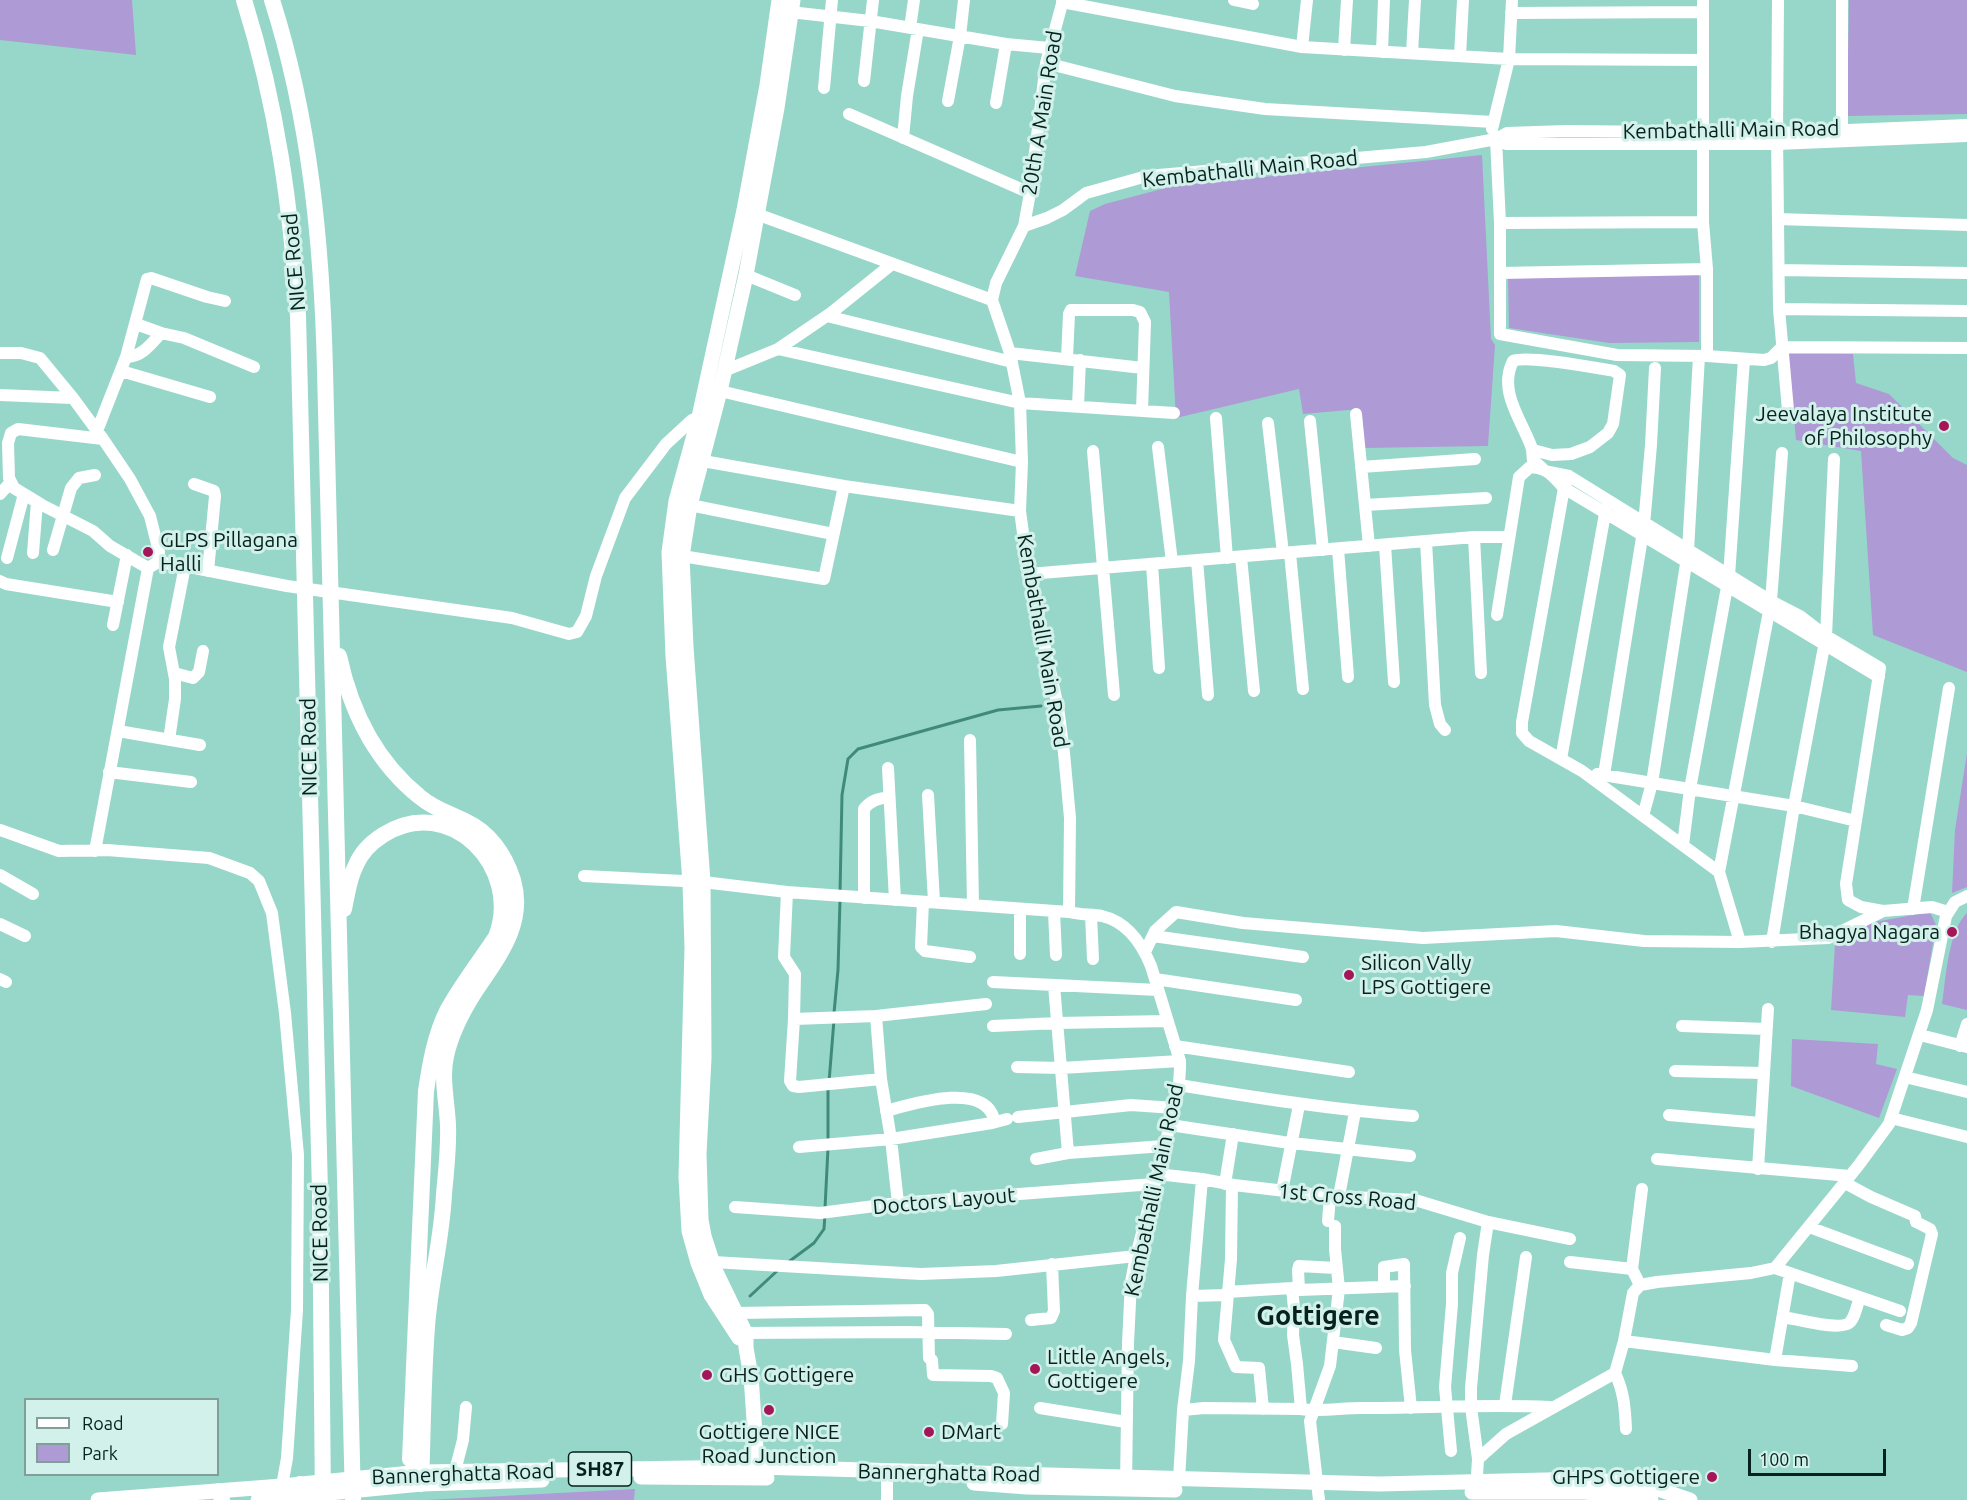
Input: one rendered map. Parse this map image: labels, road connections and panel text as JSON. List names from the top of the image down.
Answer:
{
  "streets": {
    "highway": ["NICE Road"],
    "main road": ["SH87", "Bannerghatta Road"],
    "street": [
      "20th A Main Road",
      "Kembathalli Main Road",
      "1st Cross Road",
      "Doctors Layout"
    ]
  },
  "crossings": [
    ["20th A Main Road", "Kembathalli Main Road"],
    ["Kembathalli Main Road", "1st Cross Road"],
    ["Kembathalli Main Road", "Doctors Layout"],
    ["Kembathalli Main Road", "Bannerghatta Road"],
    ["1st Cross Road", "Doctors Layout"]
  ],
  "districts": ["Gottigere"],
  "places": [
    "Jeevalaya Institute of Philosophy",
    "GLPS Pillagana Halli",
    "Bhagya Nagara",
    "Silicon Vally LPS Gottigere",
    "Little Angels, Gottigere",
    "GHS Gottigere",
    "Gottigere NICE Road Junction",
    "DMart",
    "GHPS Gottigere"
  ],
  "legend": ["Road", "Park"],
  "scale_bar": "100 m"
}
